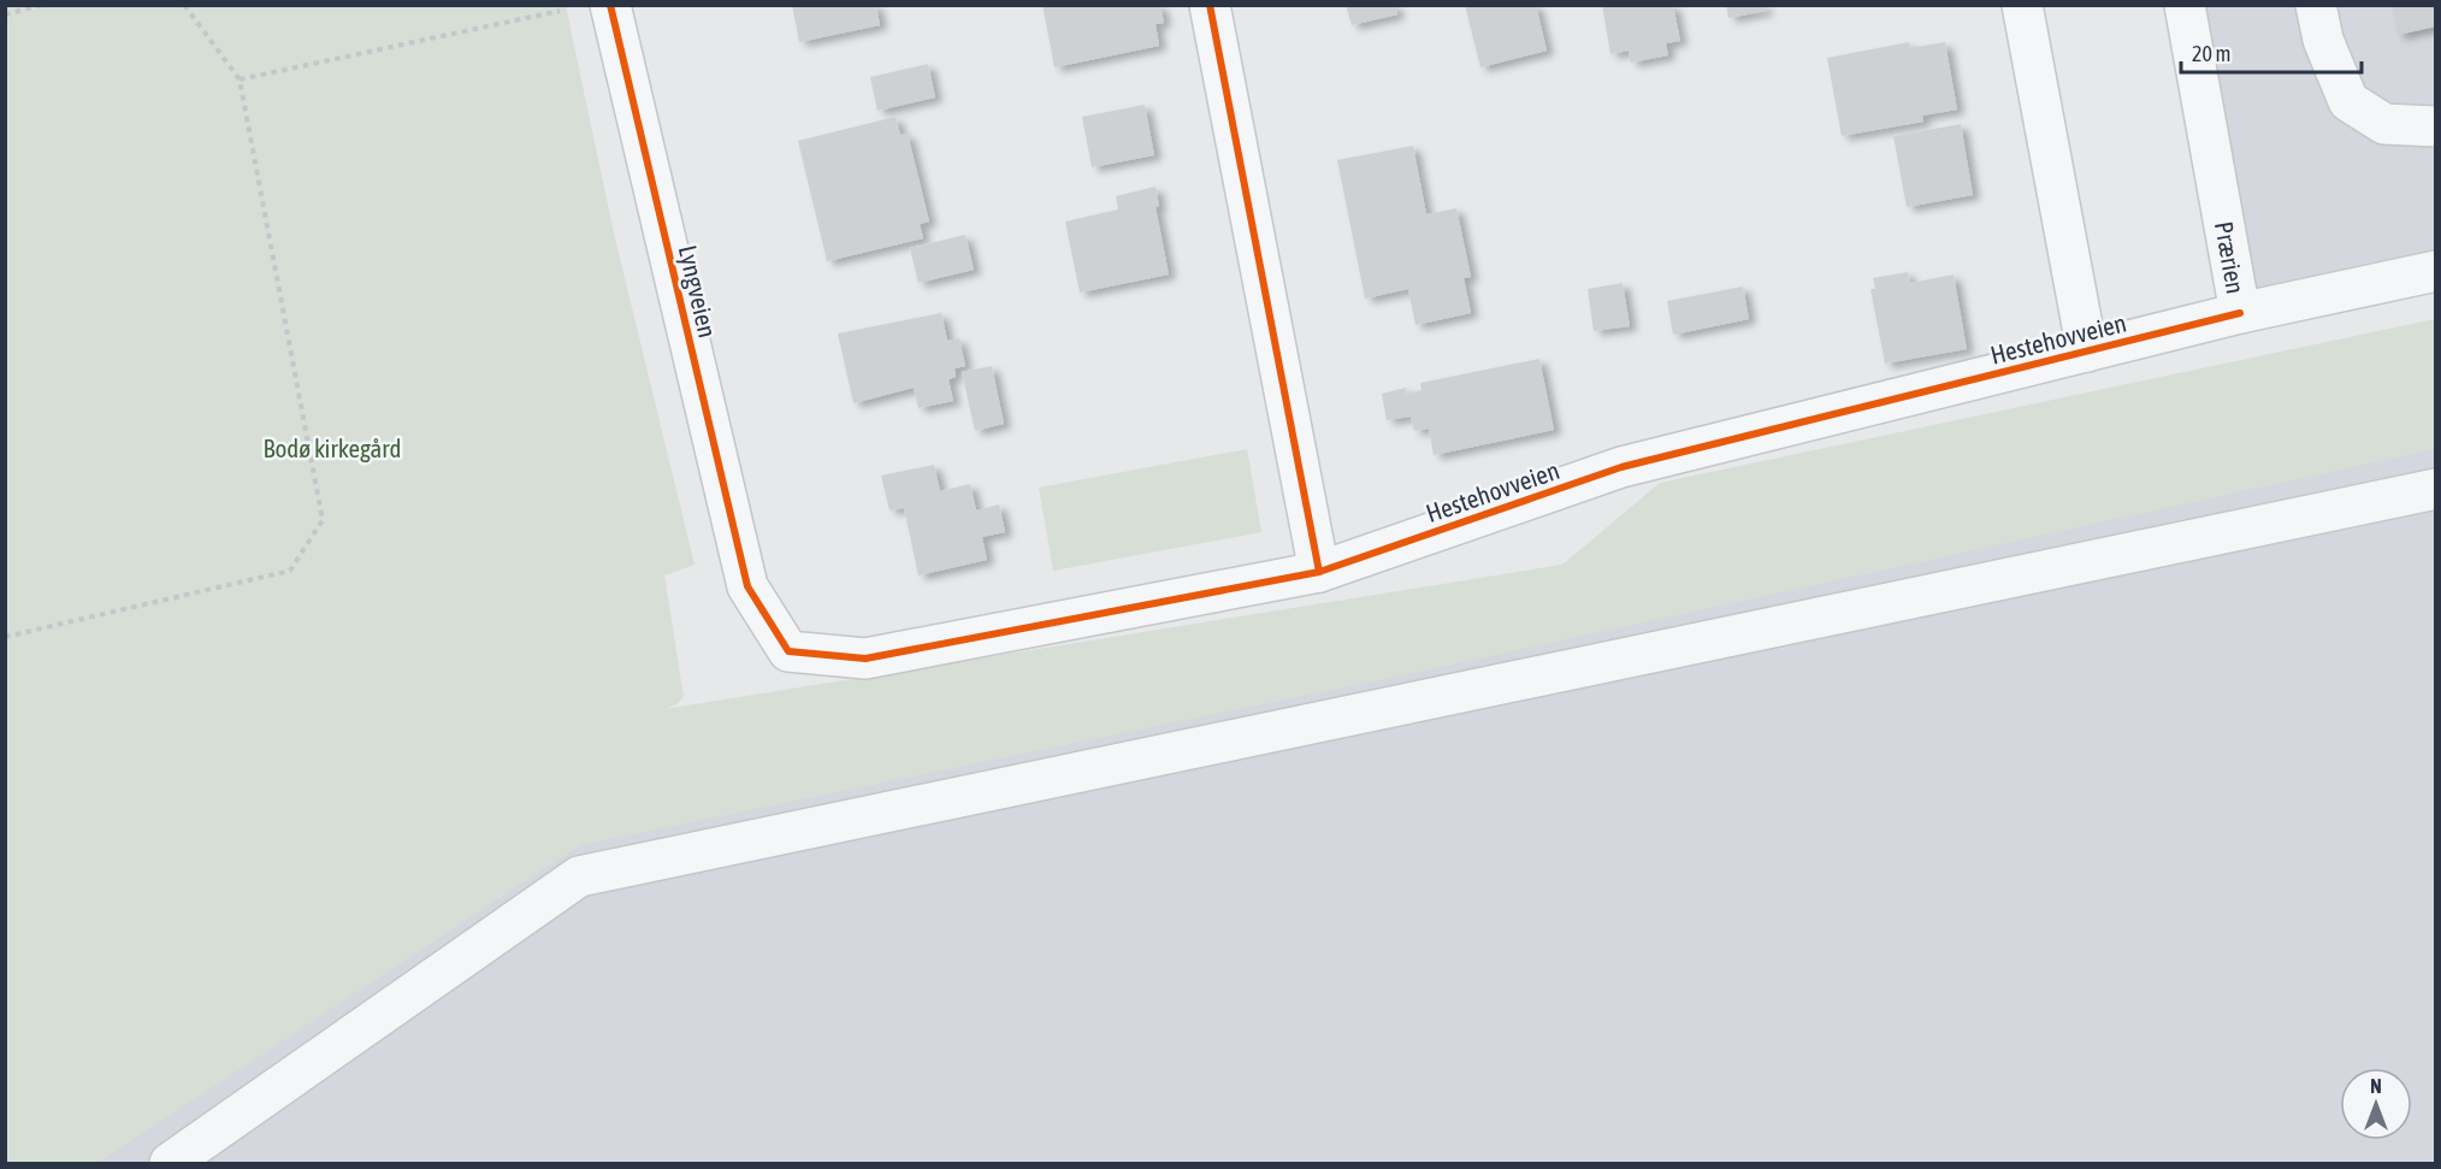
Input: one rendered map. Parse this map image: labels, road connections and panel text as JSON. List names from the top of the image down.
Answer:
{
  "streets": {
    "street": ["Prærien", "Lyngveien", "Hestehovveien"]
  },
  "crossings": [
    ["Prærien", "Hestehovveien"],
    ["Lyngveien", "Hestehovveien"]
  ],
  "parks": ["Bodø kirkegård"],
  "scale_bar": "20 m",
  "north": "top"
}
